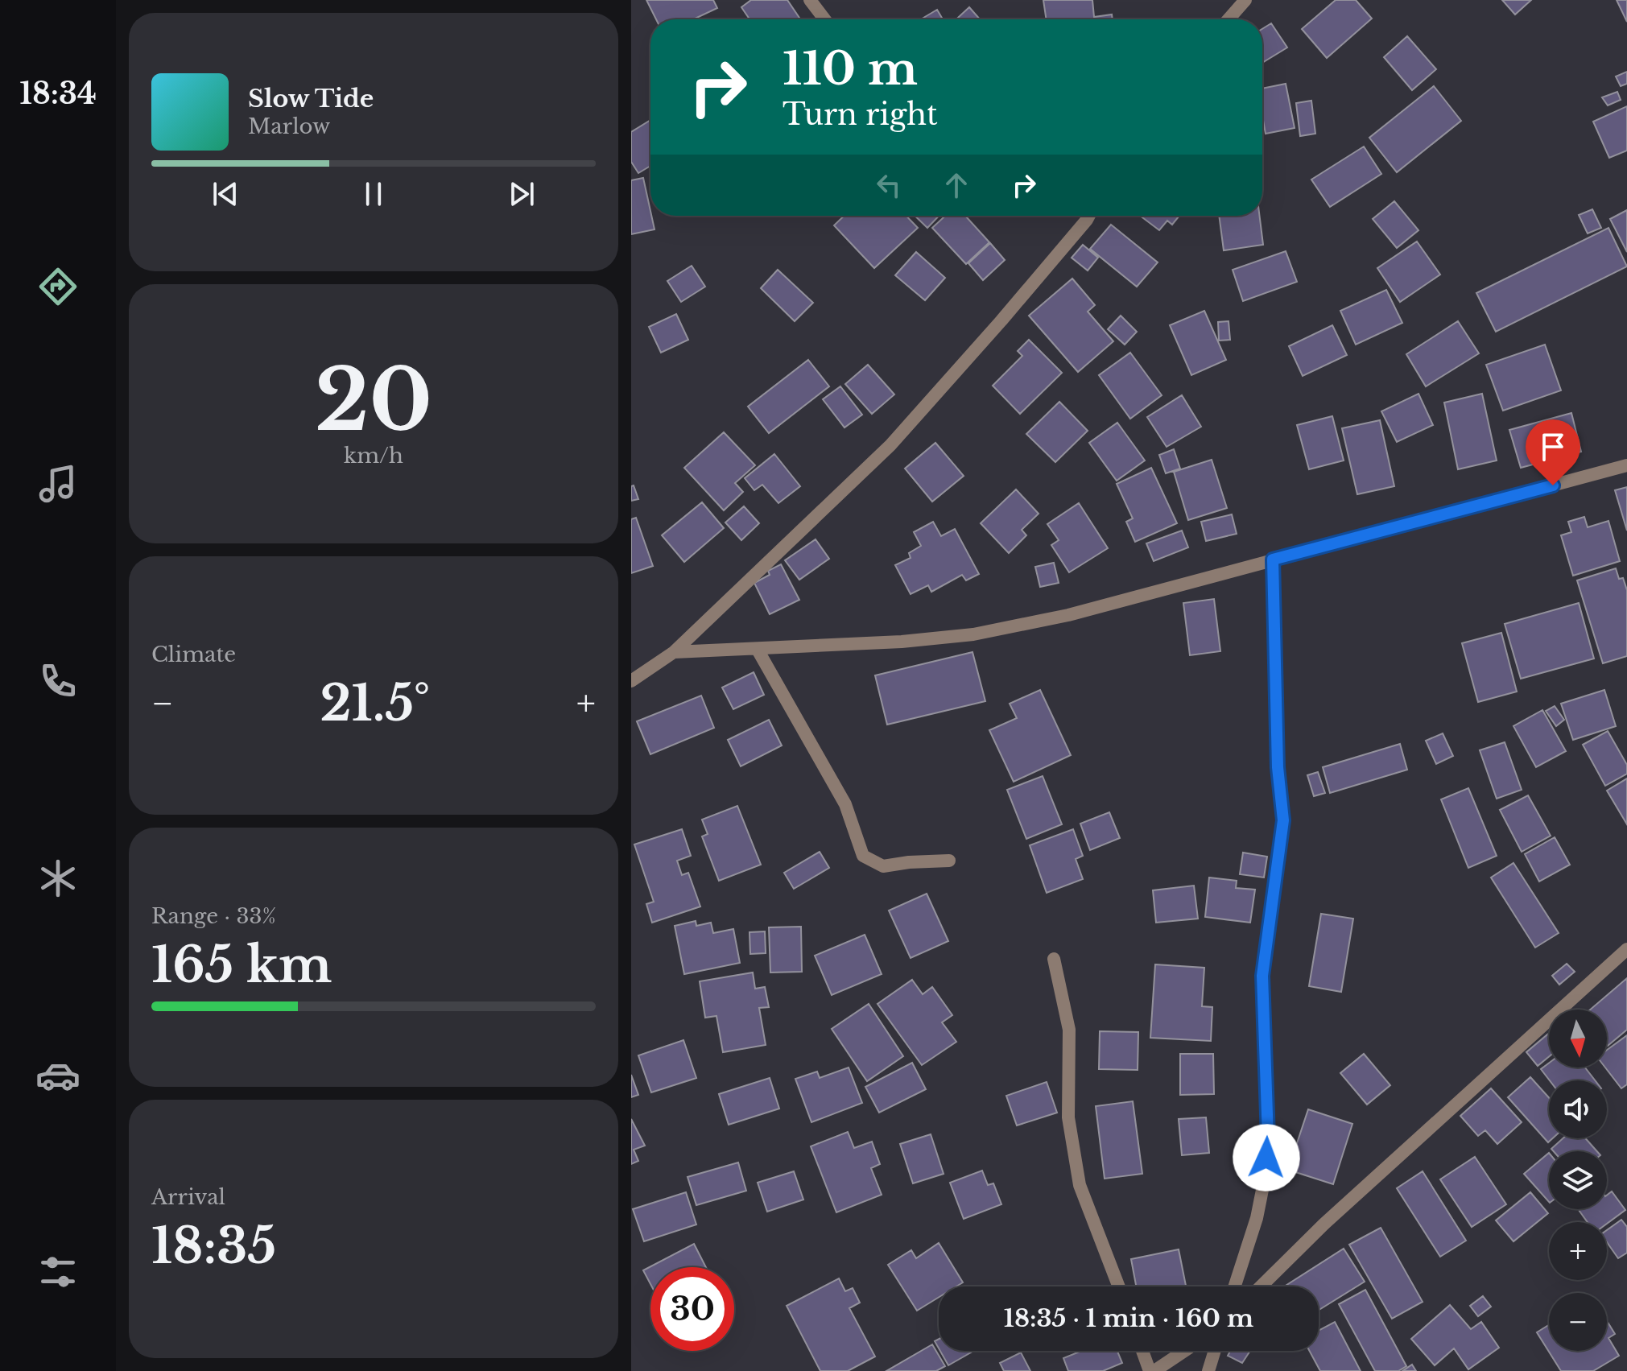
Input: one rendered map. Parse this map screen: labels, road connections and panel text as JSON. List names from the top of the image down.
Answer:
{
  "north": "bottom",
  "page": {
    "tabs": "18:34",
    "turn": ["110 m", "Turn right"],
    "song": ["Slow Tide", "Marlow"],
    "tile": [
      ["20", "km/h"],
      "Climate",
      ["Range · 33%", "165 km"],
      ["Arrival", "18:35"]
    ],
    "heat": ["−", "21.5°", "+"],
    "map_buttons": ["+", "−"],
    "limit": "30",
    "trip": "18:35 · 1 min · 160 m"
  }
}
